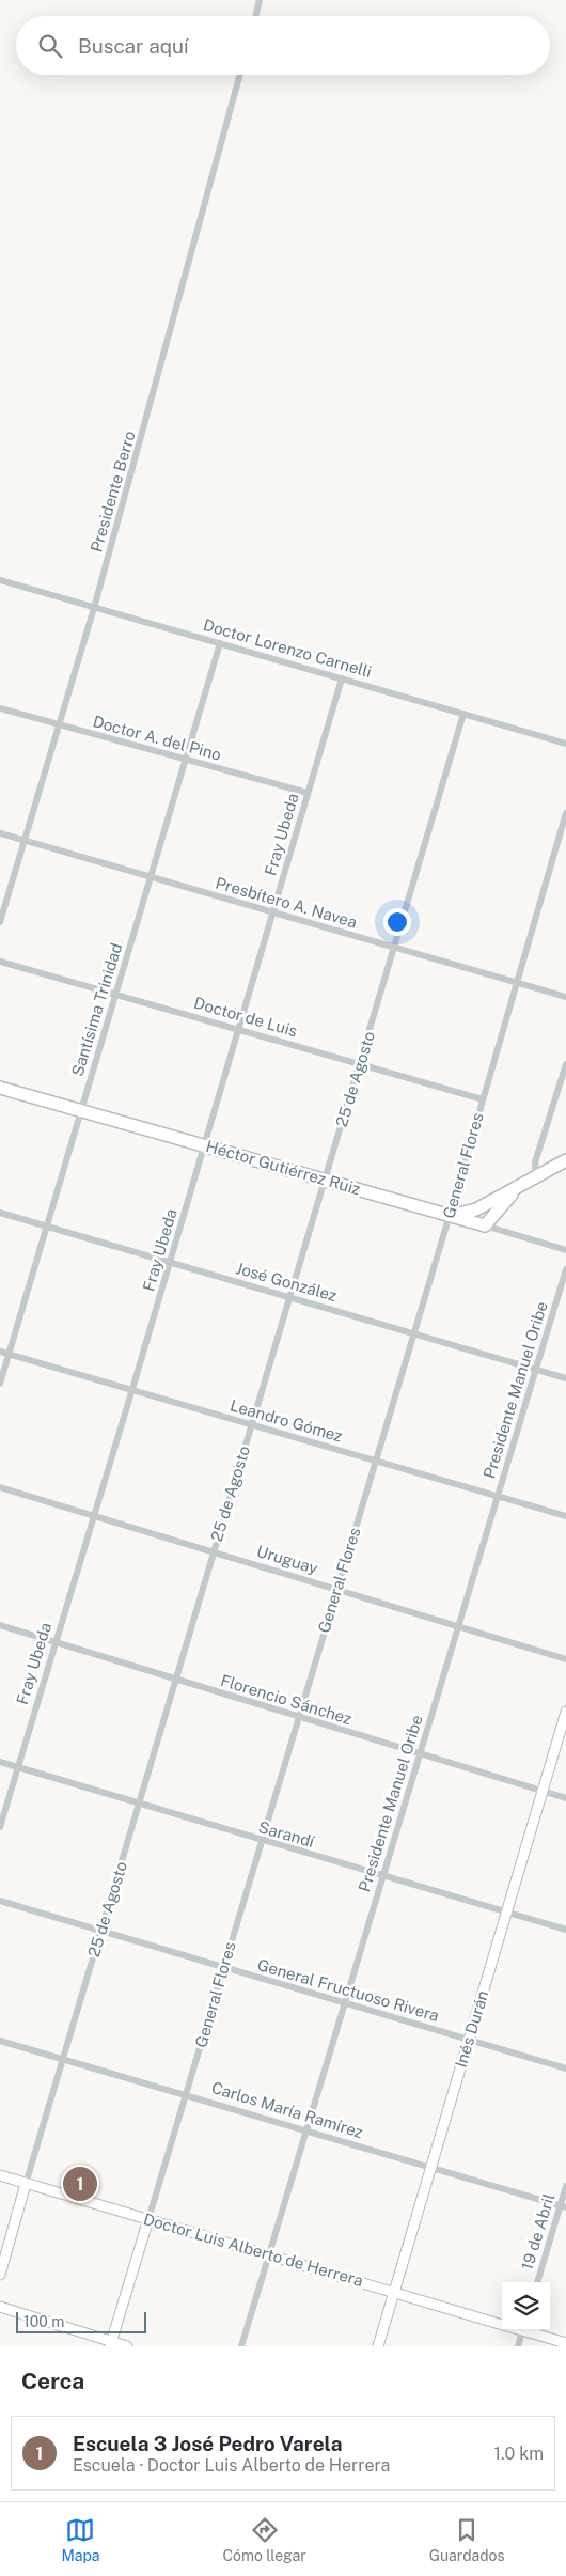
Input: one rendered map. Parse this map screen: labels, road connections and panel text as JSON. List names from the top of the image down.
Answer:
{
  "streets": {
    "highway": ["Héctor Gutiérrez Ruiz"],
    "street": [
      "Presidente Berro",
      "Doctor Lorenzo Carnelli",
      "Doctor A. del Pino",
      "Fray Ubeda",
      "Presbítero A. Navea",
      "Santísima Trinidad",
      "Doctor de Luis",
      "25 de Agosto",
      "General Flores",
      "José González",
      "Presidente Manuel Oribe",
      "Leandro Gómez",
      "Uruguay",
      "Florencio Sánchez",
      "Sarandí",
      "General Fructuoso Rivera",
      "Inés Durán",
      "Carlos María Ramírez",
      "19 de Abril",
      "Doctor Luis Alberto de Herrera"
    ]
  },
  "crossings": [
    ["Presidente Berro", "Doctor Lorenzo Carnelli"],
    ["Presidente Berro", "Doctor A. del Pino"],
    ["Presidente Berro", "Presbítero A. Navea"],
    ["Doctor Lorenzo Carnelli", "Fray Ubeda"],
    ["Doctor Lorenzo Carnelli", "Santísima Trinidad"],
    ["Doctor Lorenzo Carnelli", "25 de Agosto"],
    ["Doctor A. del Pino", "Fray Ubeda"],
    ["Doctor A. del Pino", "Santísima Trinidad"],
    ["Fray Ubeda", "Presbítero A. Navea"],
    ["Fray Ubeda", "Doctor de Luis"],
    ["Fray Ubeda", "Héctor Gutiérrez Ruiz"],
    ["Fray Ubeda", "José González"],
    ["Fray Ubeda", "Leandro Gómez"],
    ["Fray Ubeda", "Uruguay"],
    ["Fray Ubeda", "Florencio Sánchez"],
    ["Fray Ubeda", "Sarandí"],
    ["Presbítero A. Navea", "Santísima Trinidad"],
    ["Presbítero A. Navea", "25 de Agosto"],
    ["Presbítero A. Navea", "General Flores"],
    ["Santísima Trinidad", "Doctor de Luis"],
    ["Santísima Trinidad", "Héctor Gutiérrez Ruiz"],
    ["Santísima Trinidad", "José González"],
    ["Santísima Trinidad", "Leandro Gómez"],
    ["Doctor de Luis", "25 de Agosto"],
    ["Doctor de Luis", "General Flores"],
    ["25 de Agosto", "Héctor Gutiérrez Ruiz"],
    ["25 de Agosto", "José González"],
    ["25 de Agosto", "Leandro Gómez"],
    ["25 de Agosto", "Uruguay"],
    ["25 de Agosto", "Florencio Sánchez"],
    ["25 de Agosto", "Sarandí"],
    ["25 de Agosto", "General Fructuoso Rivera"],
    ["25 de Agosto", "Carlos María Ramírez"],
    ["25 de Agosto", "Doctor Luis Alberto de Herrera"],
    ["General Flores", "Héctor Gutiérrez Ruiz"],
    ["General Flores", "José González"],
    ["General Flores", "Leandro Gómez"],
    ["General Flores", "Uruguay"],
    ["General Flores", "Florencio Sánchez"],
    ["General Flores", "Sarandí"],
    ["General Flores", "General Fructuoso Rivera"],
    ["General Flores", "Carlos María Ramírez"],
    ["General Flores", "Doctor Luis Alberto de Herrera"],
    ["José González", "Presidente Manuel Oribe"],
    ["Presidente Manuel Oribe", "Leandro Gómez"],
    ["Presidente Manuel Oribe", "Uruguay"],
    ["Presidente Manuel Oribe", "Florencio Sánchez"],
    ["Presidente Manuel Oribe", "Sarandí"],
    ["Presidente Manuel Oribe", "General Fructuoso Rivera"],
    ["Presidente Manuel Oribe", "Carlos María Ramírez"],
    ["Presidente Manuel Oribe", "Doctor Luis Alberto de Herrera"],
    ["Florencio Sánchez", "Inés Durán"],
    ["Sarandí", "Inés Durán"],
    ["General Fructuoso Rivera", "Inés Durán"],
    ["Inés Durán", "Carlos María Ramírez"],
    ["Inés Durán", "Doctor Luis Alberto de Herrera"],
    ["Carlos María Ramírez", "19 de Abril"]
  ],
  "scale_bar": "100 m",
  "page": {
    "search": "Buscar aquí",
    "pins": "1",
    "scale": "100 m",
    "heading": "Cerca",
    "list": [
      {
        "mark": "1",
        "name": "Escuela 3 José Pedro Varela",
        "note": "Escuela · Doctor Luis Alberto de Herrera",
        "value": "1.0 km"
      }
    ],
    "nav": ["Mapa", "Cómo llegar", "Guardados"]
  }
}
